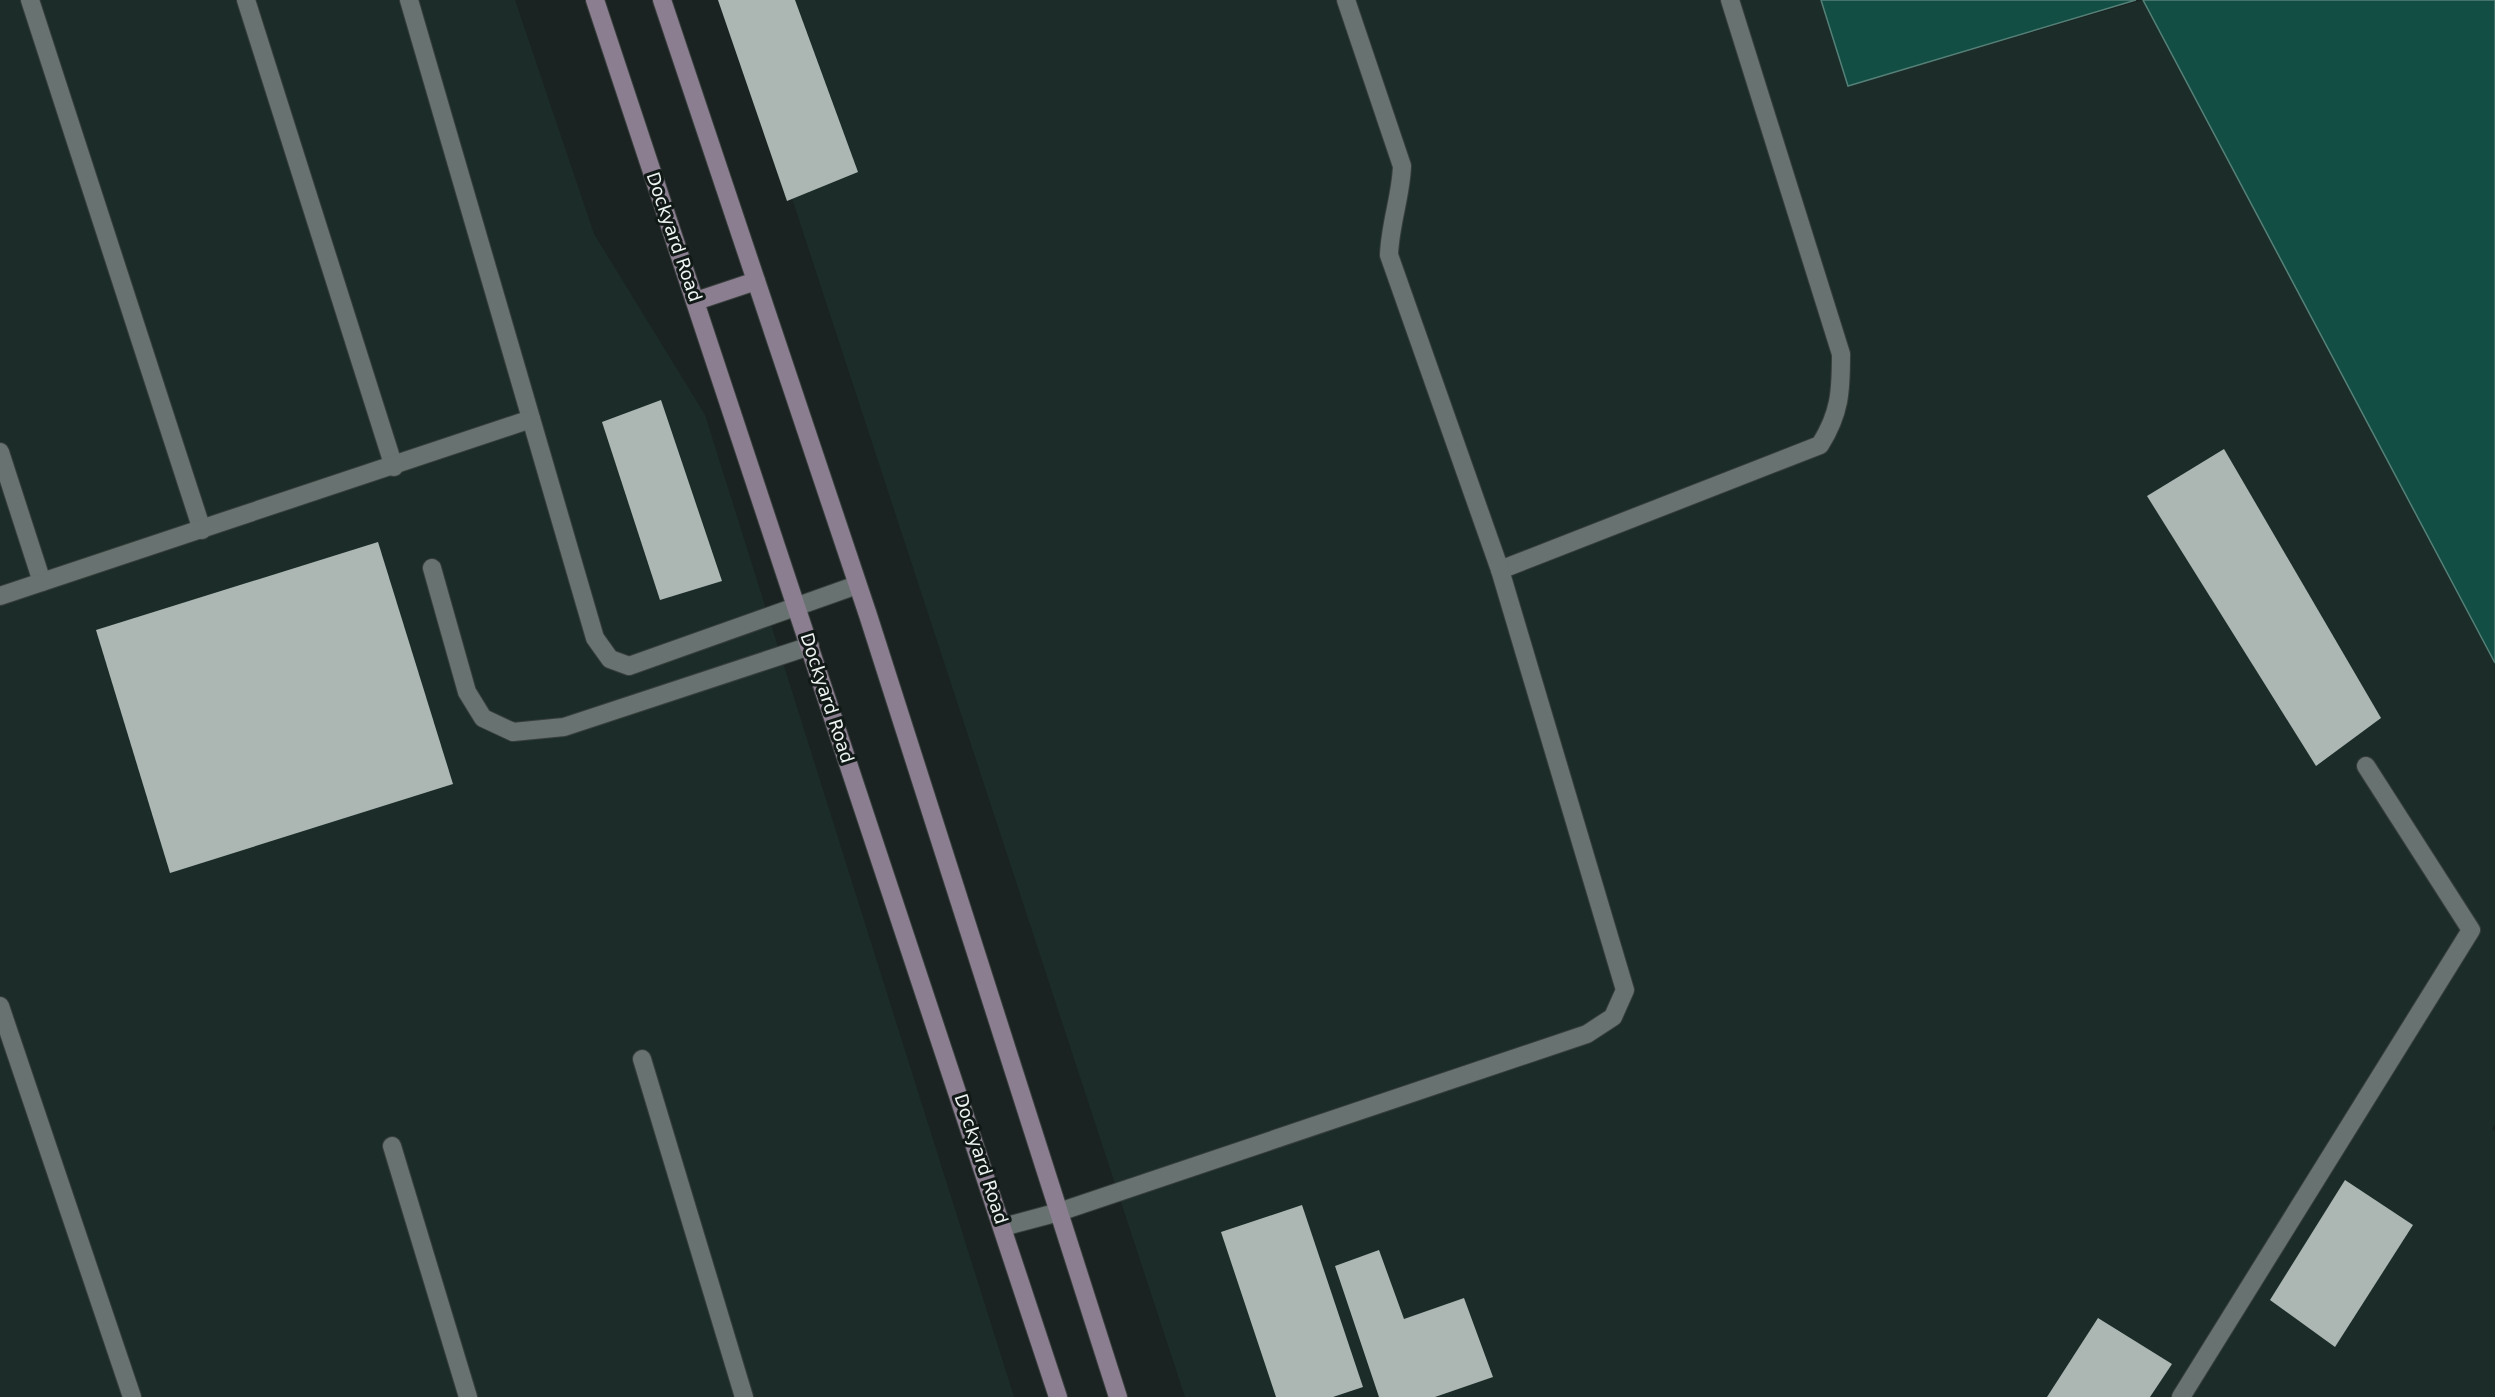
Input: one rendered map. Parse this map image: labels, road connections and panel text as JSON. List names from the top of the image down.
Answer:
{
  "streets": {
    "street": ["Dockyard Road"]
  }
}
